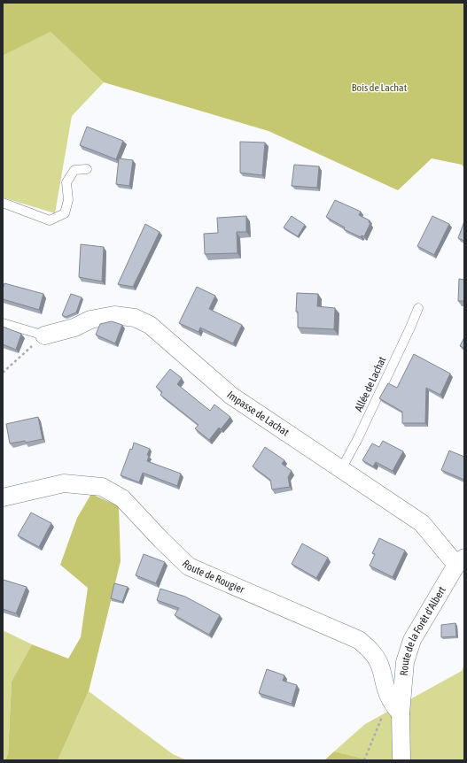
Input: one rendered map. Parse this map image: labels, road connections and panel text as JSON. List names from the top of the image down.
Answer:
{
  "streets": {
    "street": ["Impasse de Lachat", "Route de Rougier", "Route de la Forêt d'Albert"],
    "lane": ["Allée de Lachat"]
  },
  "crossings": [
    ["Allée de Lachat", "Impasse de Lachat"],
    ["Impasse de Lachat", "Route de la Forêt d'Albert"],
    ["Route de Rougier", "Route de la Forêt d'Albert"]
  ],
  "parks": ["Bois de Lachat"]
}
